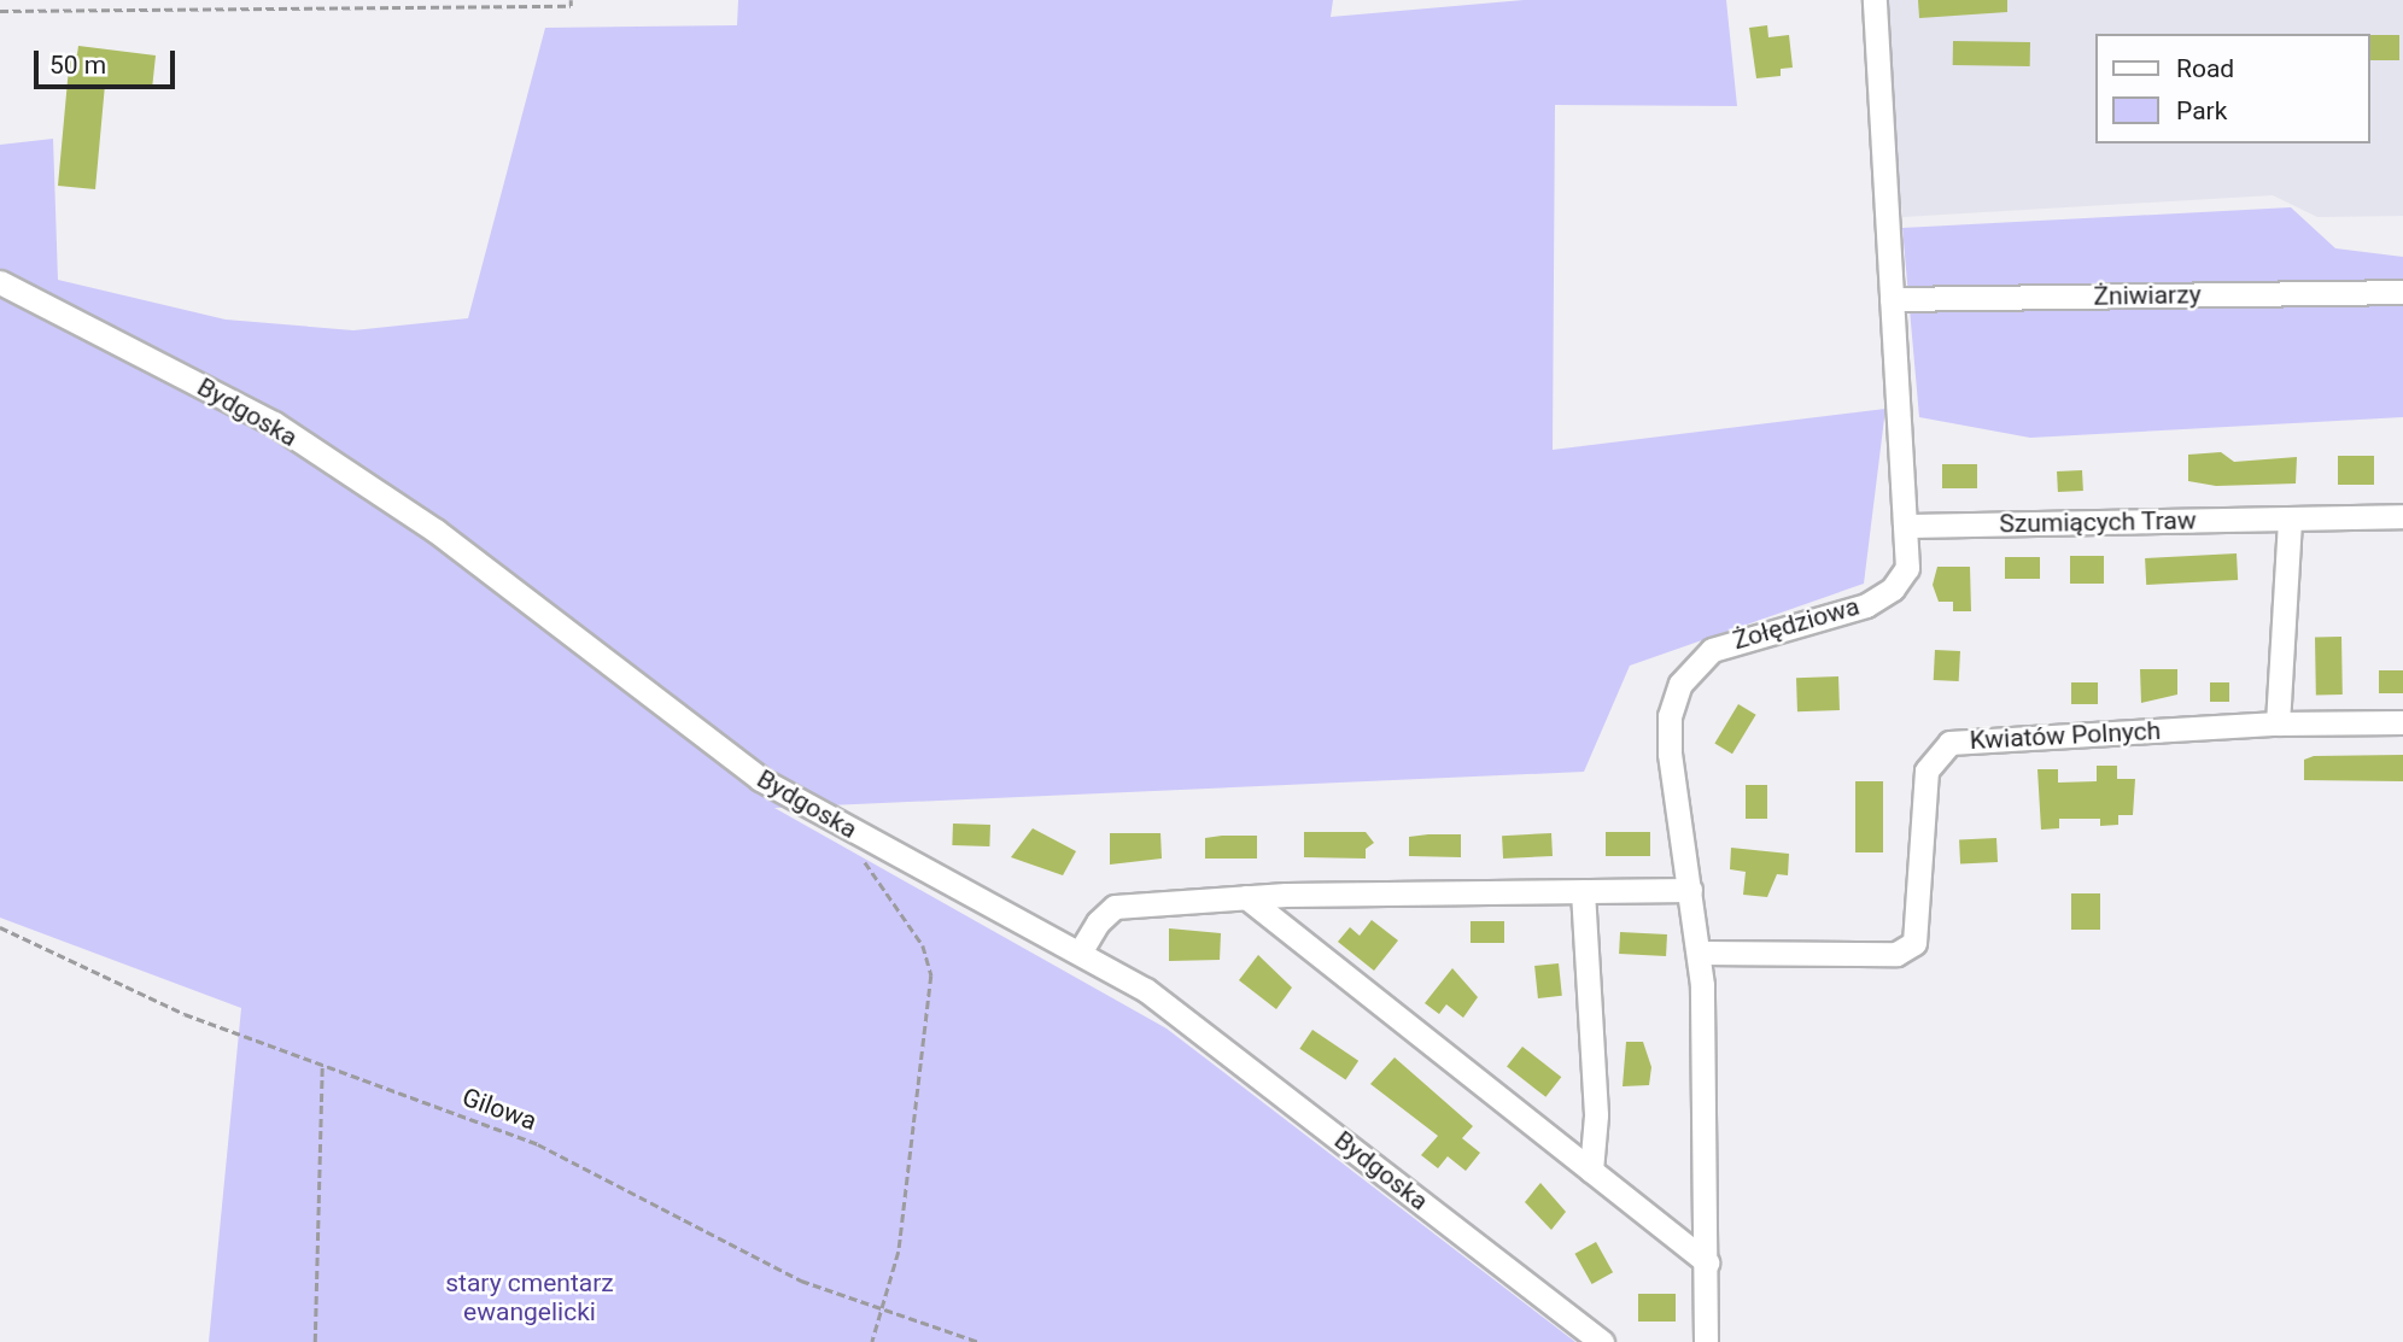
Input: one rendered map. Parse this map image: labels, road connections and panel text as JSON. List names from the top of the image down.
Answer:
{
  "streets": {
    "street": [
      "Żniwiarzy",
      "Bydgoska",
      "Szumiących Traw",
      "Żołędziowa",
      "Kwiatów Polnych"
    ],
    "path": ["Gilowa"]
  },
  "crossings": [
    ["Żniwiarzy", "Żołędziowa"],
    ["Szumiących Traw", "Żołędziowa"],
    ["Żołędziowa", "Kwiatów Polnych"]
  ],
  "parks": ["stary cmentarz ewangelicki"],
  "legend": ["Road", "Park"],
  "scale_bar": "50 m"
}
